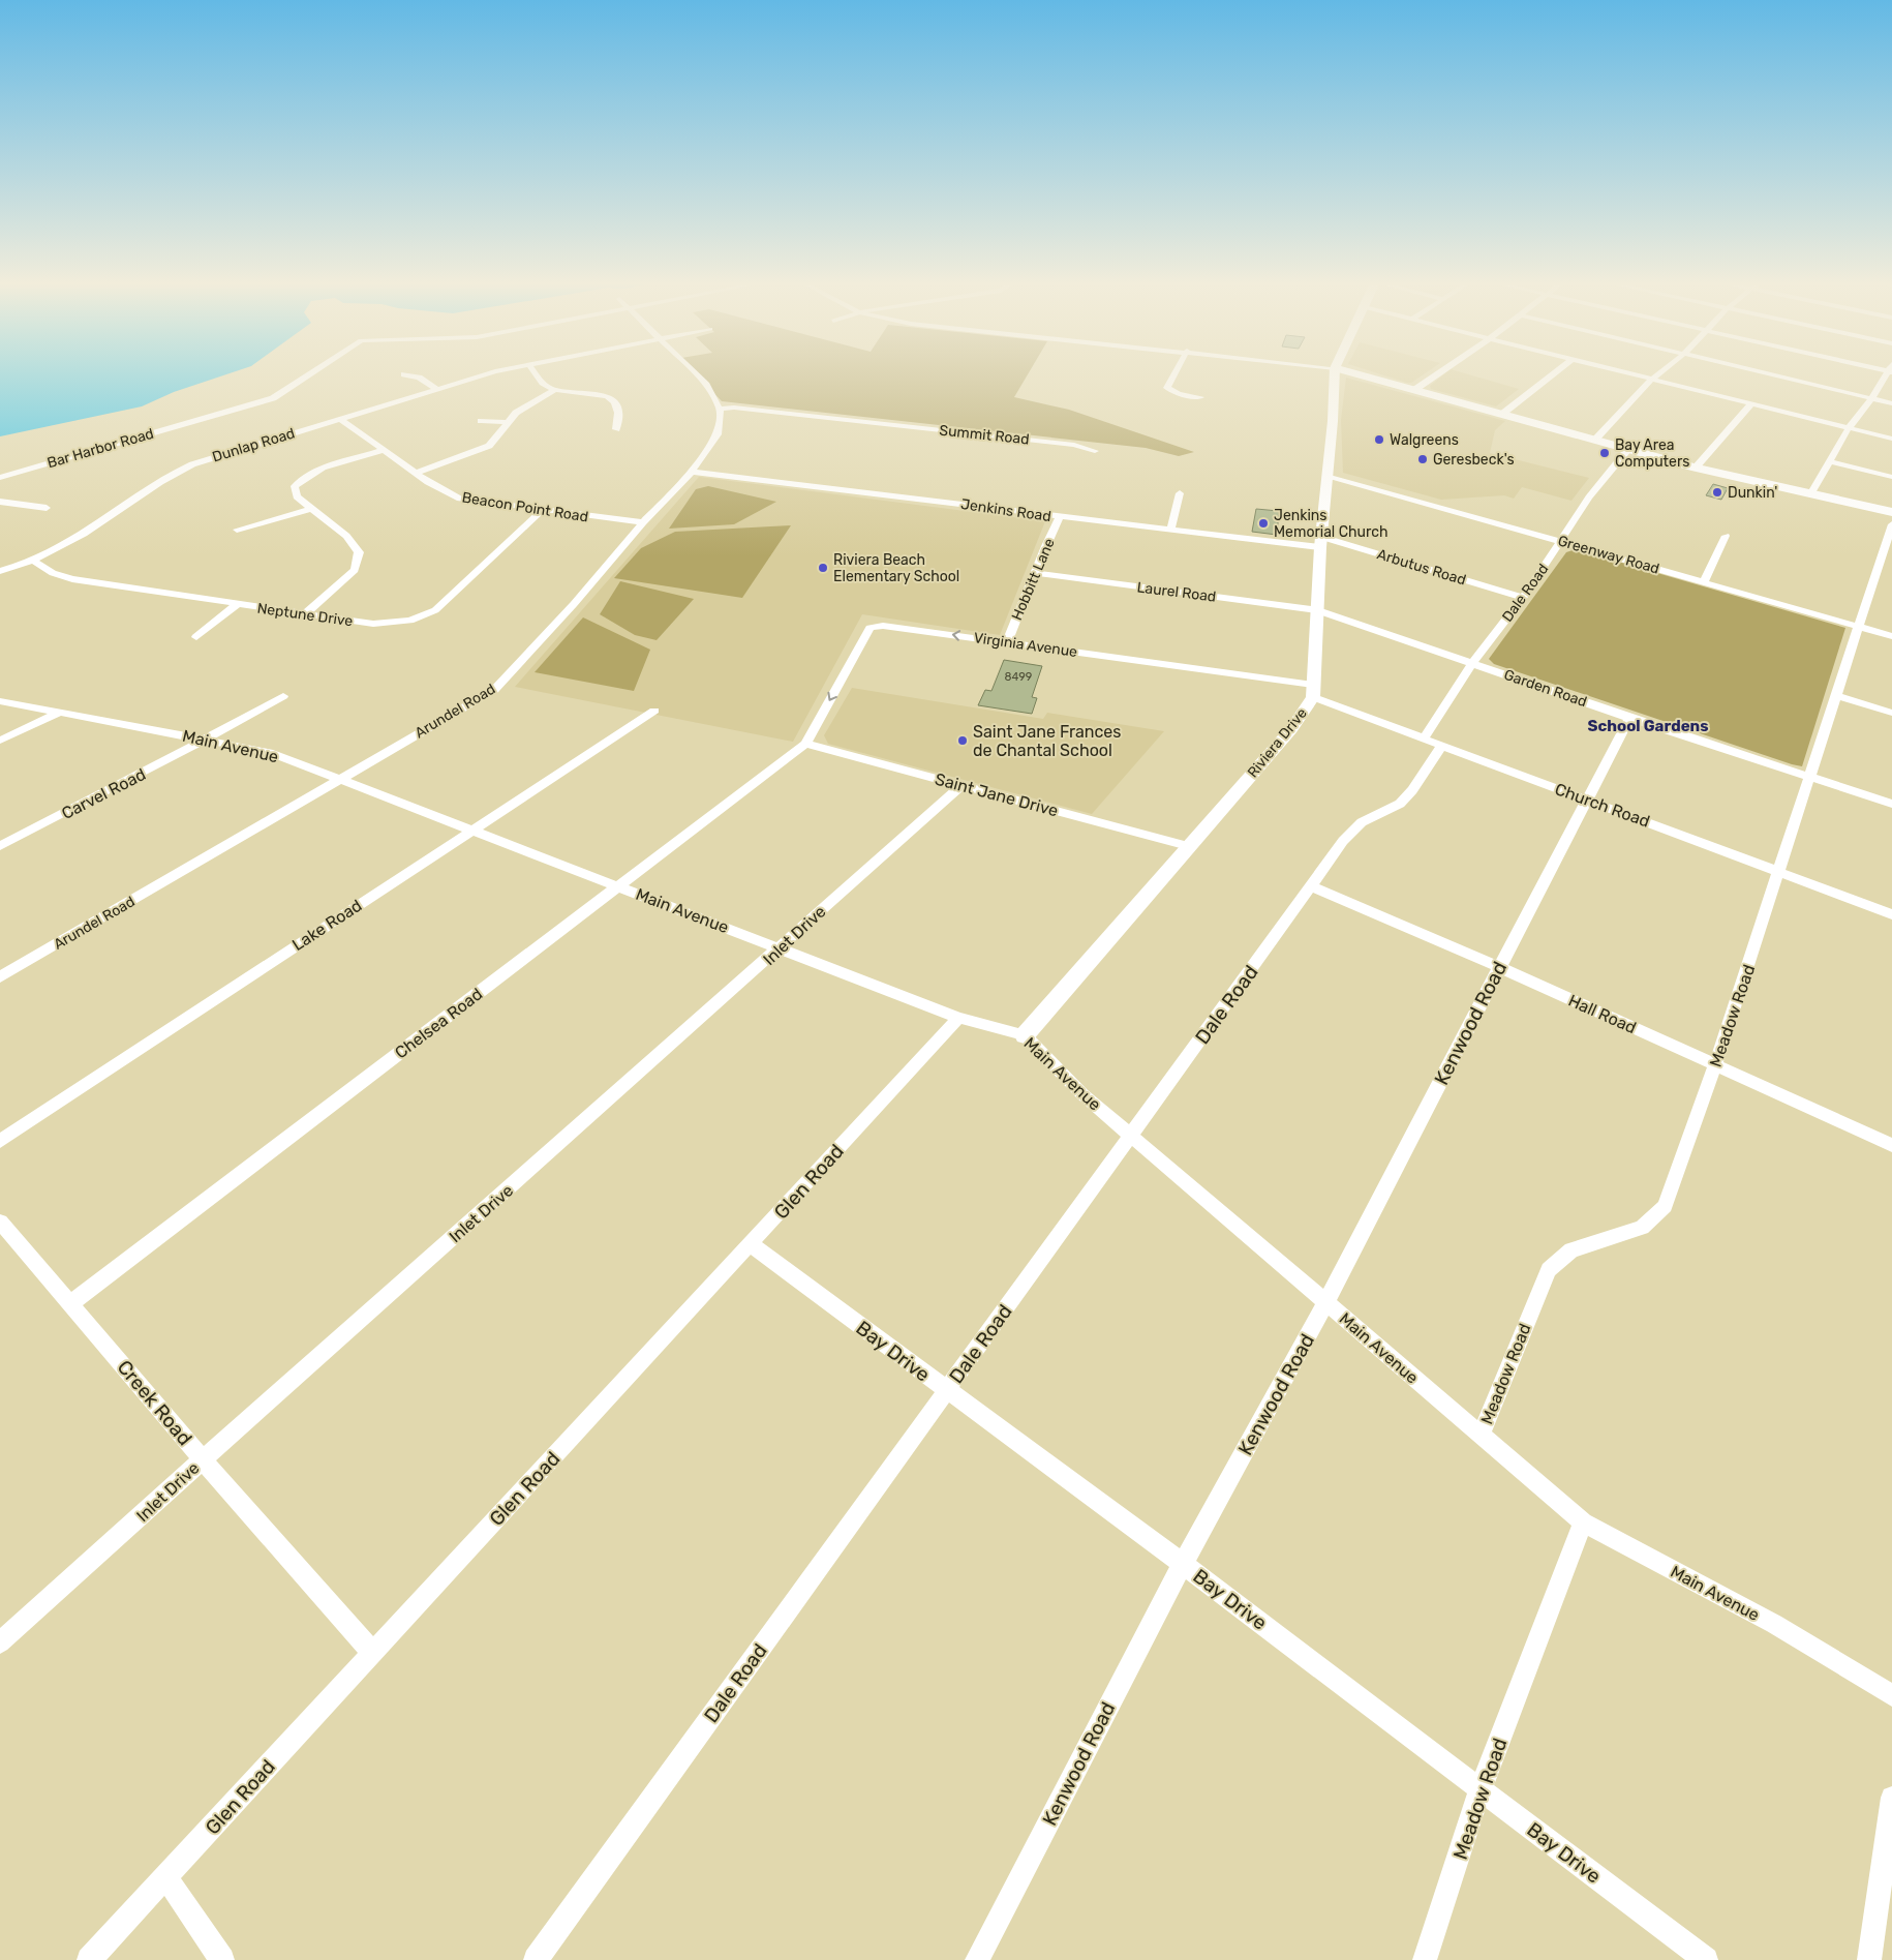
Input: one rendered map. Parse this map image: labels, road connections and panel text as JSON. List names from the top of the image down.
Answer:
{
  "streets": {
    "street": [
      "Summit Road",
      "Dunlap Road",
      "Bar Harbor Road",
      "Beacon Point Road",
      "Jenkins Road",
      "Greenway Road",
      "Arbutus Road",
      "Hobbitt Lane",
      "Laurel Road",
      "Dale Road",
      "Neptune Drive",
      "Virginia Avenue",
      "Garden Road",
      "Arundel Road",
      "Riviera Drive",
      "Main Avenue",
      "Carvel Road",
      "Saint Jane Drive",
      "Church Road",
      "Lake Road",
      "Inlet Drive",
      "Hall Road",
      "Meadow Road",
      "Chelsea Road",
      "Kenwood Road",
      "Glen Road",
      "Bay Drive",
      "Creek Road"
    ]
  },
  "crossings": [
    ["Summit Road", "Arundel Road"],
    ["Dunlap Road", "Beacon Point Road"],
    ["Dunlap Road", "Neptune Drive"],
    ["Beacon Point Road", "Neptune Drive"],
    ["Beacon Point Road", "Arundel Road"],
    ["Jenkins Road", "Arbutus Road"],
    ["Jenkins Road", "Hobbitt Lane"],
    ["Jenkins Road", "Arundel Road"],
    ["Greenway Road", "Dale Road"],
    ["Greenway Road", "Meadow Road"],
    ["Arbutus Road", "Dale Road"],
    ["Hobbitt Lane", "Laurel Road"],
    ["Hobbitt Lane", "Virginia Avenue"],
    ["Laurel Road", "Garden Road"],
    ["Dale Road", "Garden Road"],
    ["Dale Road", "Main Avenue"],
    ["Dale Road", "Church Road"],
    ["Dale Road", "Hall Road"],
    ["Dale Road", "Bay Drive"],
    ["Virginia Avenue", "Riviera Drive"],
    ["Virginia Avenue", "Saint Jane Drive"],
    ["Virginia Avenue", "Church Road"],
    ["Virginia Avenue", "Chelsea Road"],
    ["Garden Road", "Meadow Road"],
    ["Garden Road", "Kenwood Road"],
    ["Arundel Road", "Main Avenue"],
    ["Riviera Drive", "Main Avenue"],
    ["Riviera Drive", "Saint Jane Drive"],
    ["Riviera Drive", "Church Road"],
    ["Main Avenue", "Carvel Road"],
    ["Main Avenue", "Lake Road"],
    ["Main Avenue", "Inlet Drive"],
    ["Main Avenue", "Meadow Road"],
    ["Main Avenue", "Chelsea Road"],
    ["Main Avenue", "Kenwood Road"],
    ["Main Avenue", "Glen Road"],
    ["Saint Jane Drive", "Inlet Drive"],
    ["Saint Jane Drive", "Chelsea Road"],
    ["Church Road", "Meadow Road"],
    ["Church Road", "Kenwood Road"],
    ["Inlet Drive", "Creek Road"],
    ["Hall Road", "Meadow Road"],
    ["Hall Road", "Kenwood Road"],
    ["Meadow Road", "Bay Drive"],
    ["Chelsea Road", "Creek Road"],
    ["Kenwood Road", "Bay Drive"],
    ["Glen Road", "Bay Drive"],
    ["Glen Road", "Creek Road"]
  ],
  "one_way": ["Virginia Avenue"],
  "districts": ["School Gardens"],
  "places": [
    "Walgreens",
    "Bay Area Computers",
    "Geresbeck's",
    "Dunkin'",
    "Jenkins Memorial Church",
    "Riviera Beach Elementary School",
    "Saint Jane Frances de Chantal School"
  ],
  "house_numbers": ["8499"]
}
